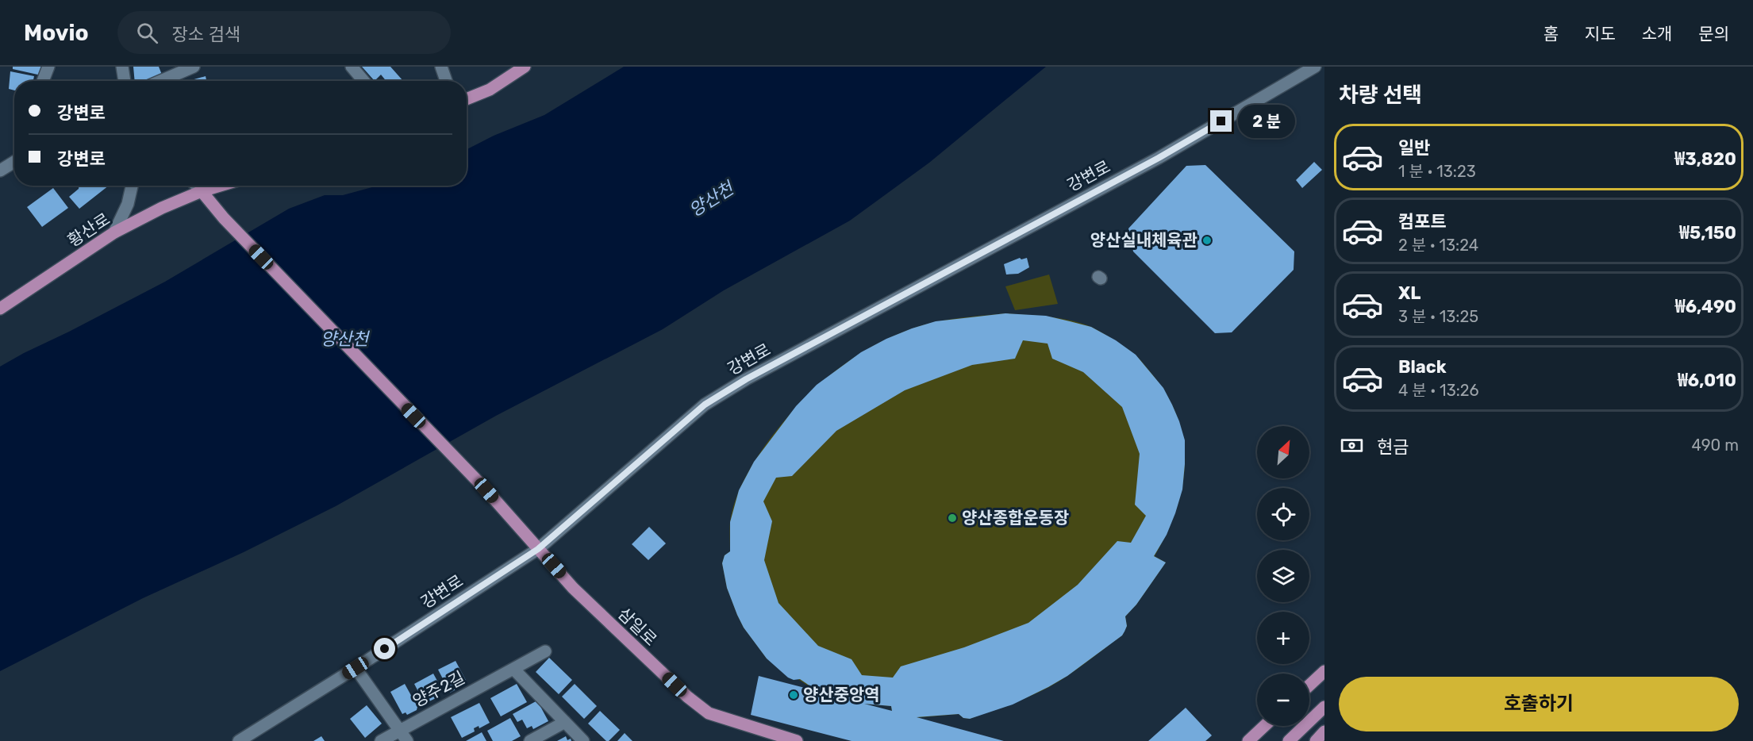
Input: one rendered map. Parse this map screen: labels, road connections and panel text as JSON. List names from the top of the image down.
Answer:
{
  "streets": {
    "main road": ["황산로", "삼일로"],
    "street": ["강변로", "양주2길"]
  },
  "crossings": [
    ["강변로", "삼일로"],
    ["황산로", "삼일로"]
  ],
  "water": ["양산천"],
  "places": ["양산실내체육관", "양산종합운동장", "양산중앙역"],
  "north": "top right",
  "page": {
    "header": "Movio",
    "search": "장소 검색",
    "nav": [
      "홈",
      "지도",
      "소개",
      "문의"
    ],
    "heading": "차량 선택",
    "banner": ["강변로", "강변로"],
    "bubble": "2 분",
    "list": [
      {
        "name": "일반",
        "note": "1 분 · 13:23",
        "value": "₩3,820"
      },
      {
        "name": "컴포트",
        "note": "2 분 · 13:24",
        "value": "₩5,150"
      },
      {
        "name": "XL",
        "note": "3 분 · 13:25",
        "value": "₩6,490"
      },
      {
        "name": "Black",
        "note": "4 분 · 13:26",
        "value": "₩6,010"
      }
    ],
    "pay": ["현금", "490 m"],
    "map_buttons": ["+", "−"],
    "buttons": "호출하기"
  }
}
